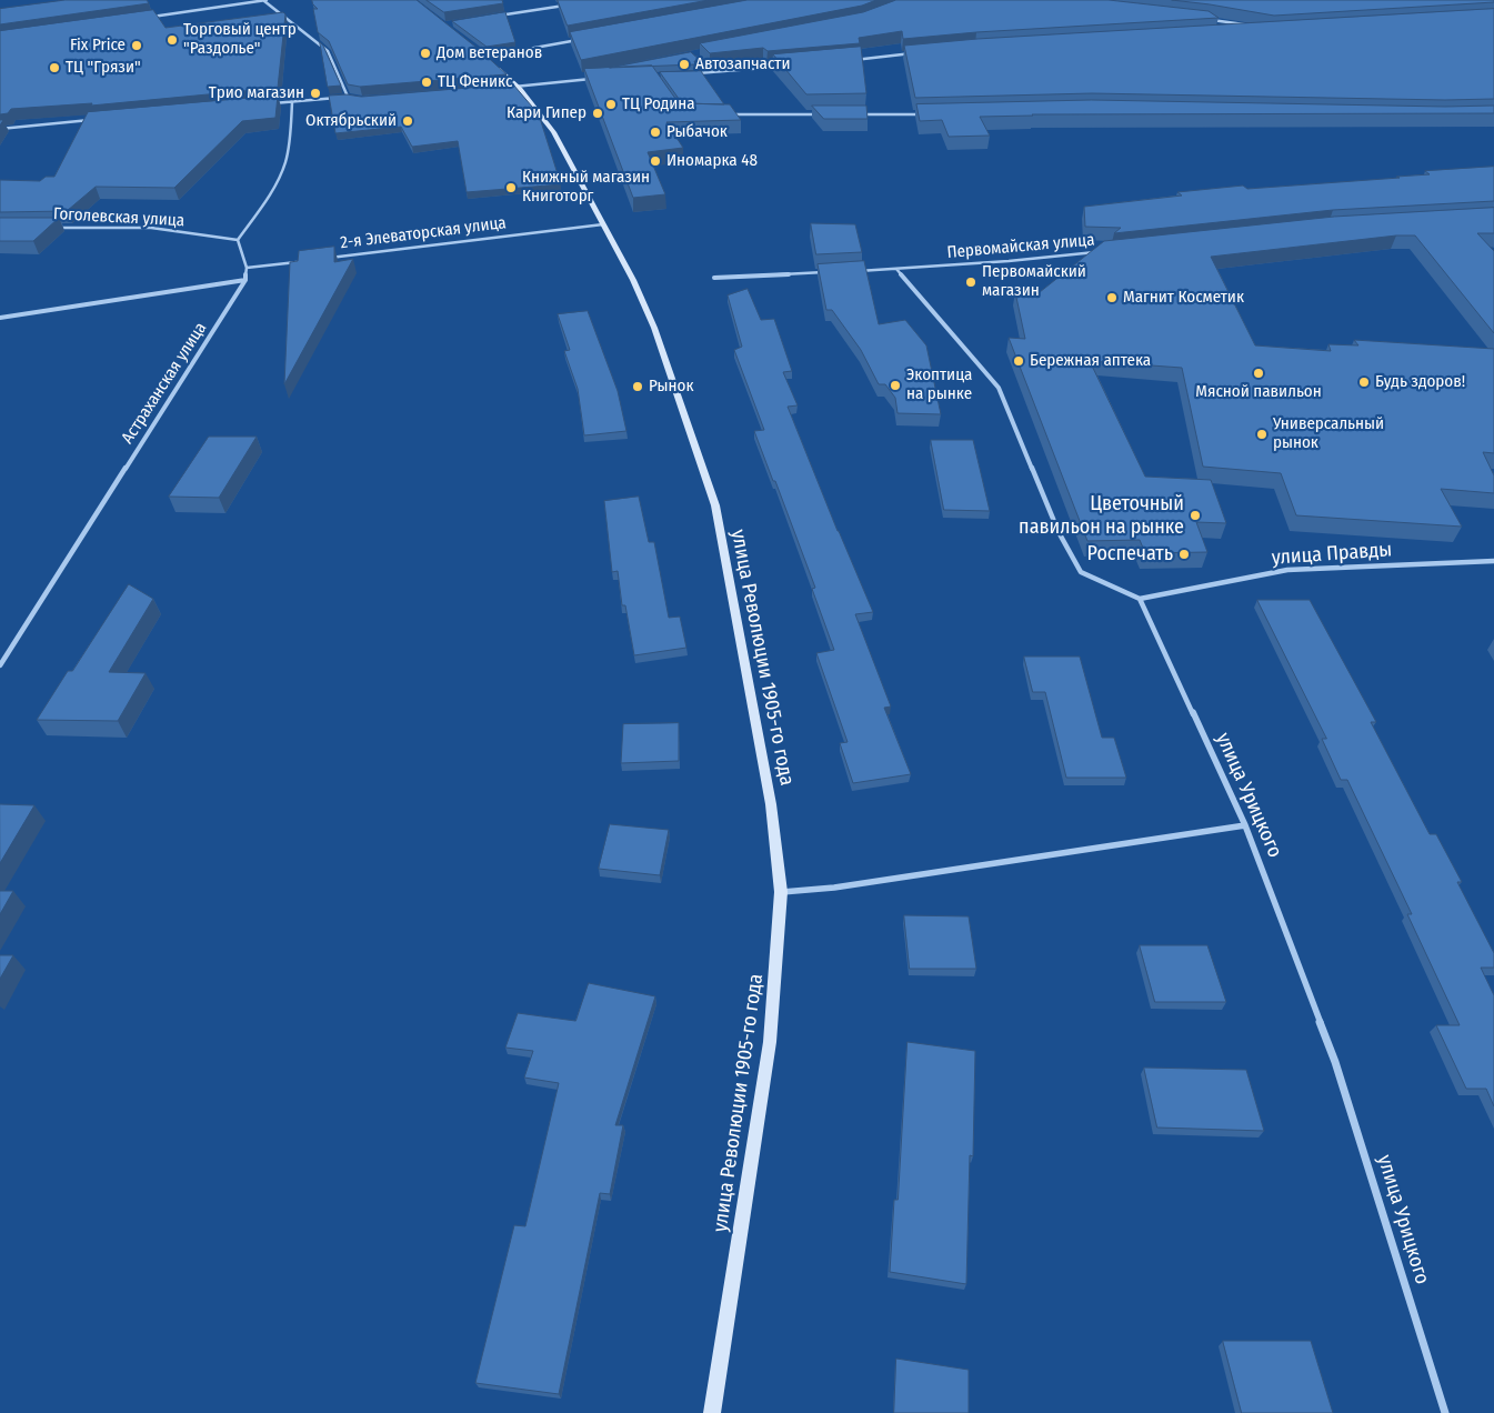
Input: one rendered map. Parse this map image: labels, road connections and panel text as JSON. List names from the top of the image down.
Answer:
{
  "streets": {
    "street": [
      "Гоголевская улица",
      "2-я Элеваторская улица",
      "Первомайская улица",
      "Астраханская улица",
      "улица Правды",
      "улица Революции 1905-го года",
      "улица Урицкого"
    ]
  },
  "crossings": [
    ["Гоголевская улица", "Астраханская улица"],
    ["2-я Элеваторская улица", "улица Революции 1905-го года"],
    ["улица Правды", "улица Урицкого"]
  ],
  "places": [
    "Торговый центр \"Раздолье\"",
    "Fix Price",
    "Дом ветеранов",
    "Автозапчасти",
    "ТЦ \"Грязи\"",
    "ТЦ Феникс",
    "Трио магазин",
    "ТЦ Родина",
    "Кари Гипер",
    "Октябрьский",
    "Рыбачок",
    "Иномарка 48",
    "Книжный магазин Книготорг",
    "Первомайский магазин",
    "Магнит Косметик",
    "Бережная аптека",
    "Мясной павильон",
    "Будь здоров!",
    "Экоптица на рынке",
    "Рынок",
    "Универсальный рынок",
    "Цветочный павильон на рынке",
    "Роспечать"
  ]
}
